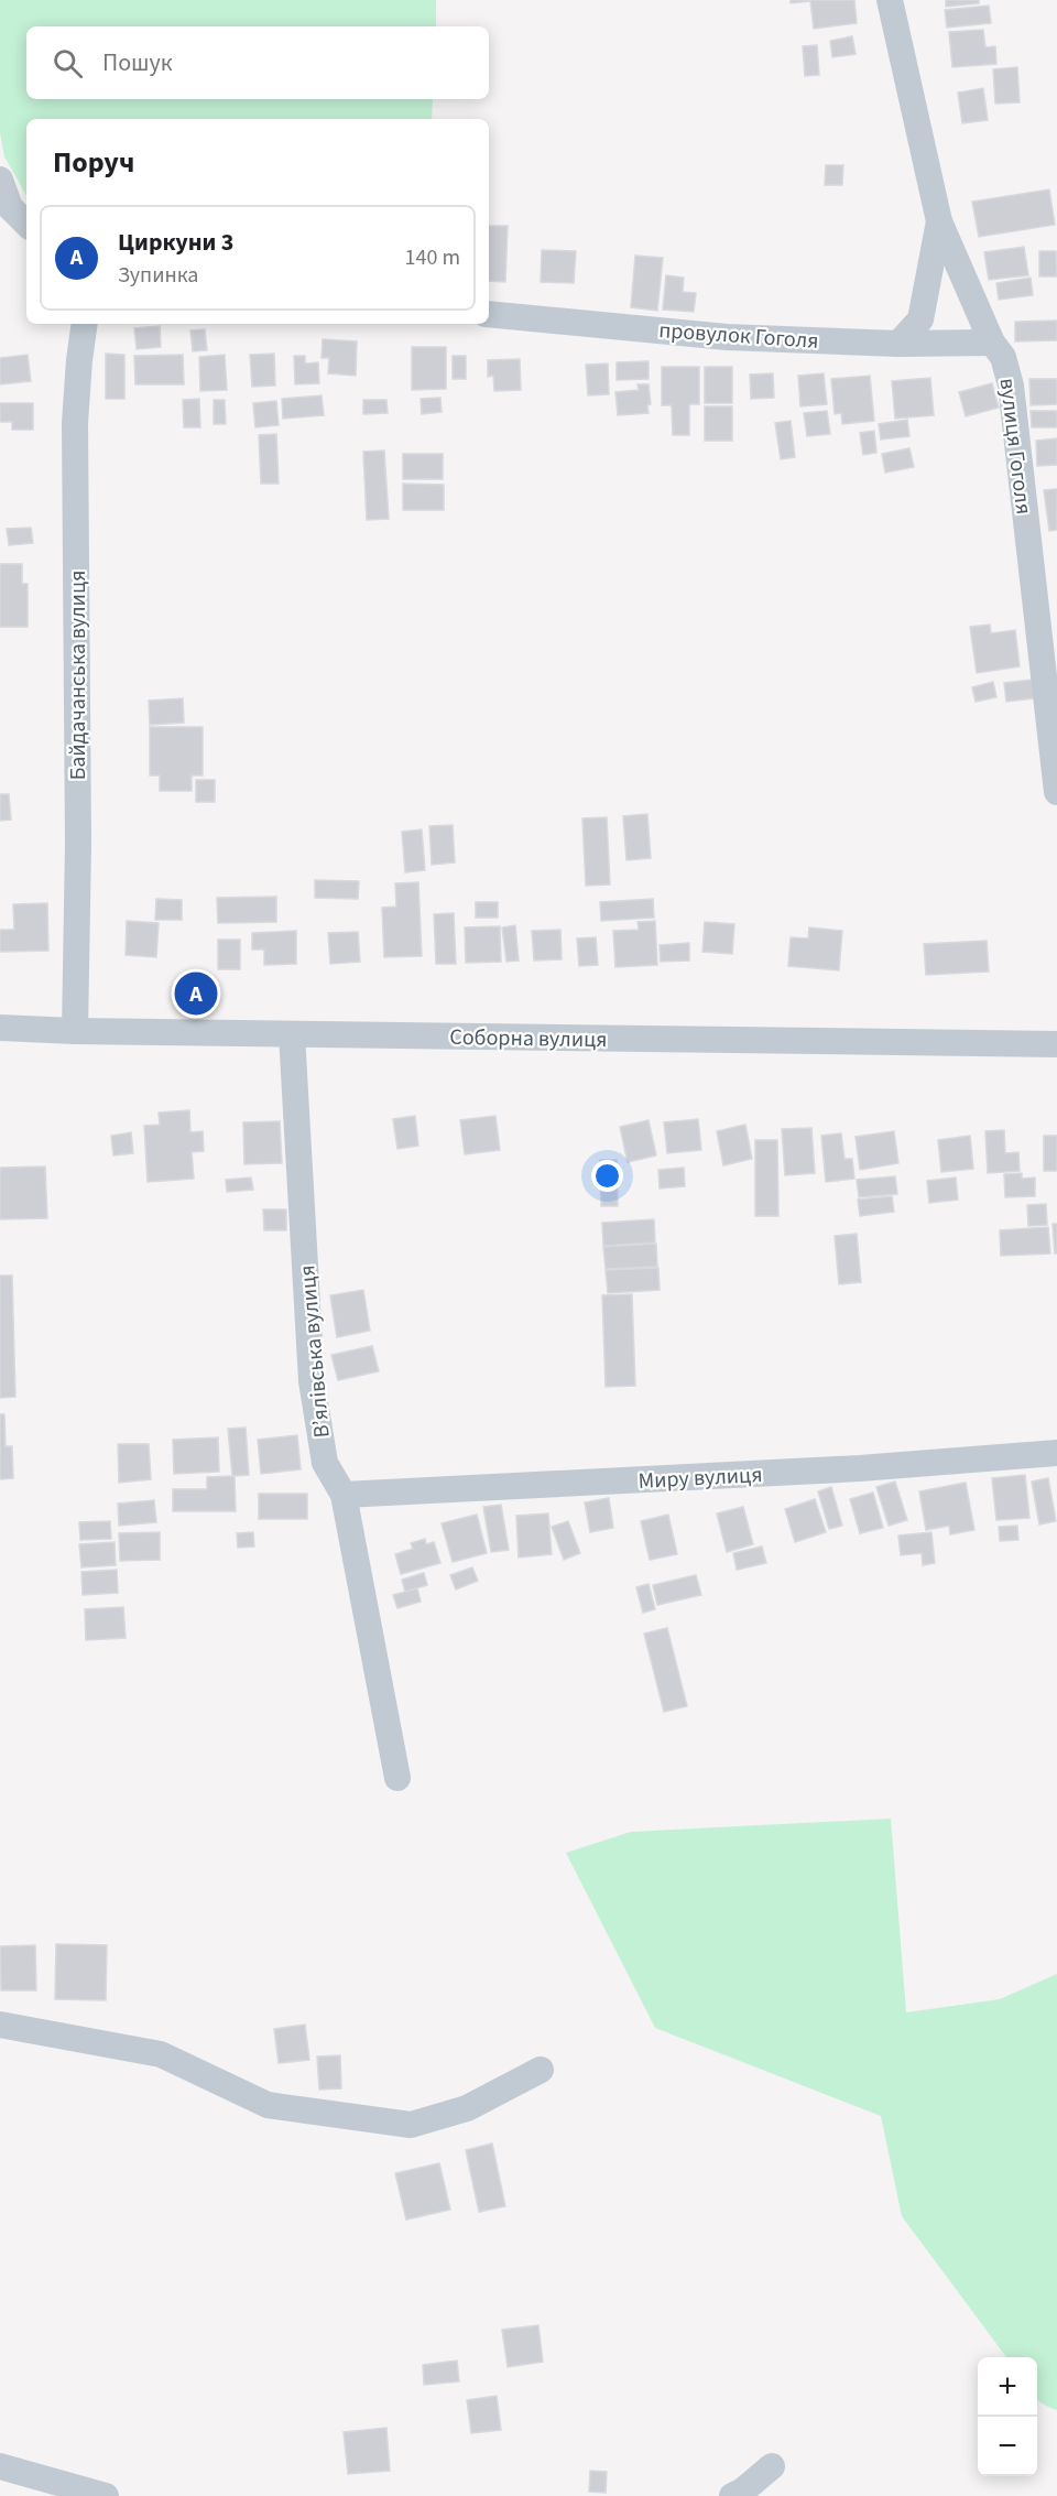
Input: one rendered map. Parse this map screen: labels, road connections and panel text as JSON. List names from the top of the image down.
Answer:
{
  "streets": {
    "street": [
      "провулок Гоголя",
      "вулиця Гоголя",
      "Байдачанська вулиця",
      "Соборна вулиця",
      "В’ялівська вулиця",
      "Миру вулиця"
    ]
  },
  "crossings": [
    ["провулок Гоголя", "вулиця Гоголя"],
    ["Байдачанська вулиця", "Соборна вулиця"],
    ["Соборна вулиця", "В’ялівська вулиця"],
    ["В’ялівська вулиця", "Миру вулиця"]
  ],
  "page": {
    "search": "Пошук",
    "heading": "Поруч",
    "list": [
      {
        "mark": "A",
        "name": "Циркуни 3",
        "note": "Зупинка",
        "value": "140 m"
      }
    ],
    "pins": "A",
    "map_buttons": ["+", "−"]
  }
}
